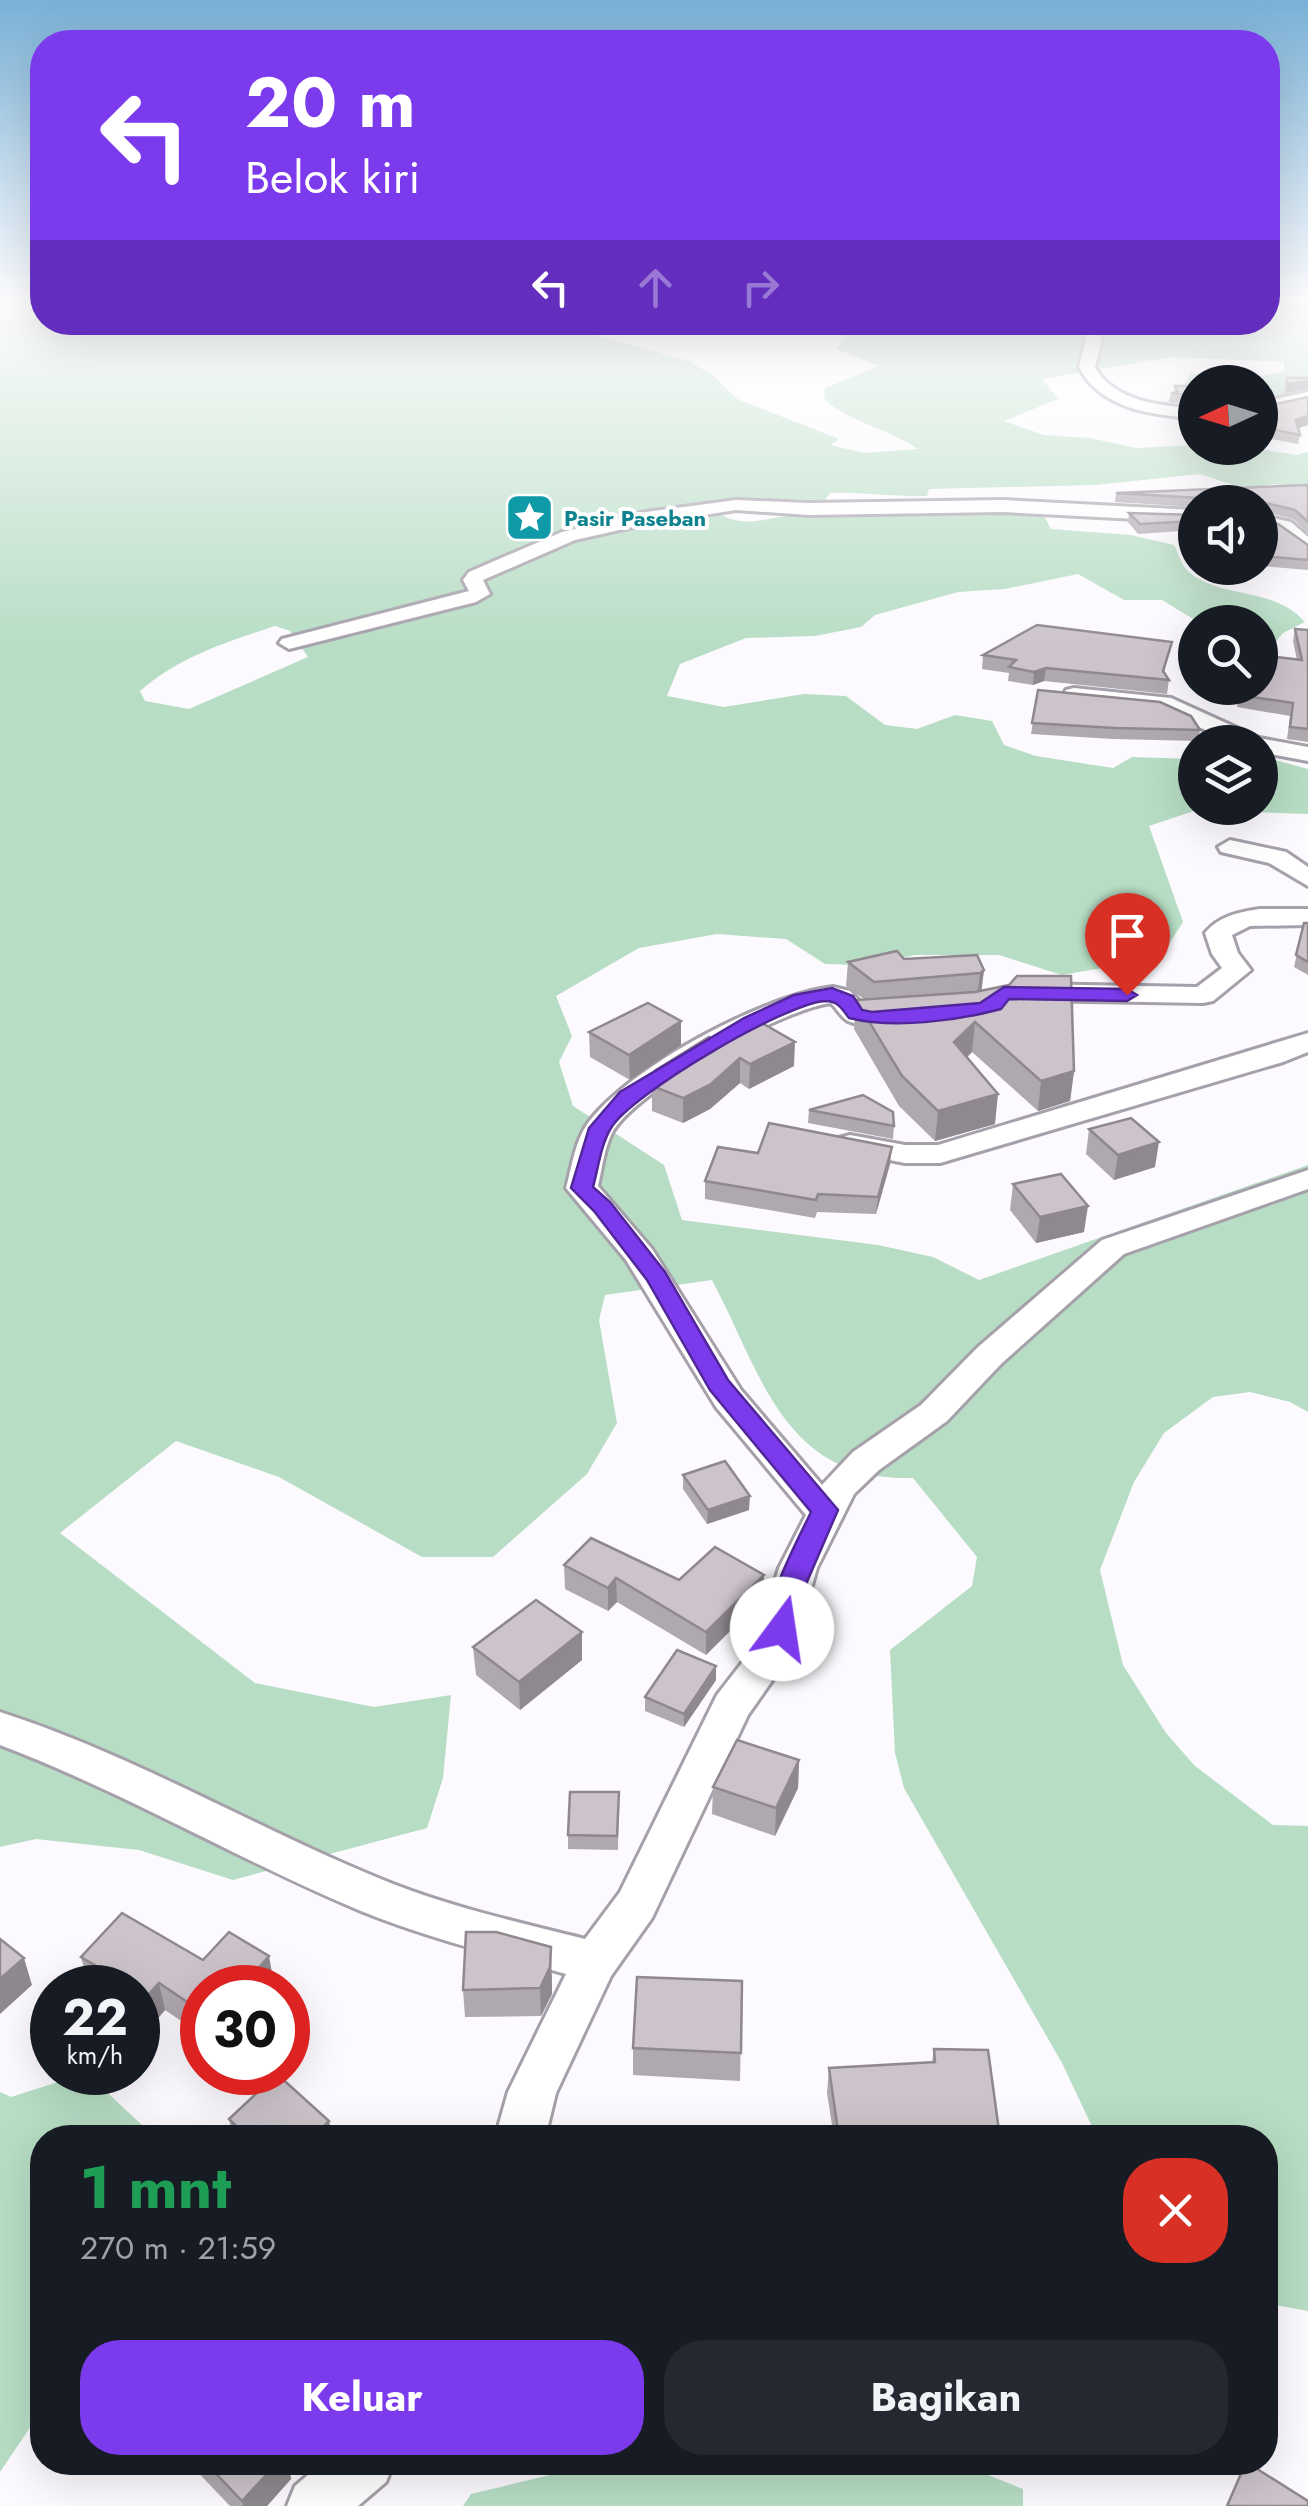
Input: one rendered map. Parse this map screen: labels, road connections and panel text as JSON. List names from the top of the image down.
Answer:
{
  "places": {
    "place": ["Pasir Paseban"]
  },
  "north": "left",
  "page": {
    "turn": ["20 m", "Belok kiri"],
    "speed": "22 km/h",
    "limit": "30",
    "heading": ["1 mnt", "270 m · 21:59"],
    "buttons": ["Keluar", "Bagikan"]
  }
}
